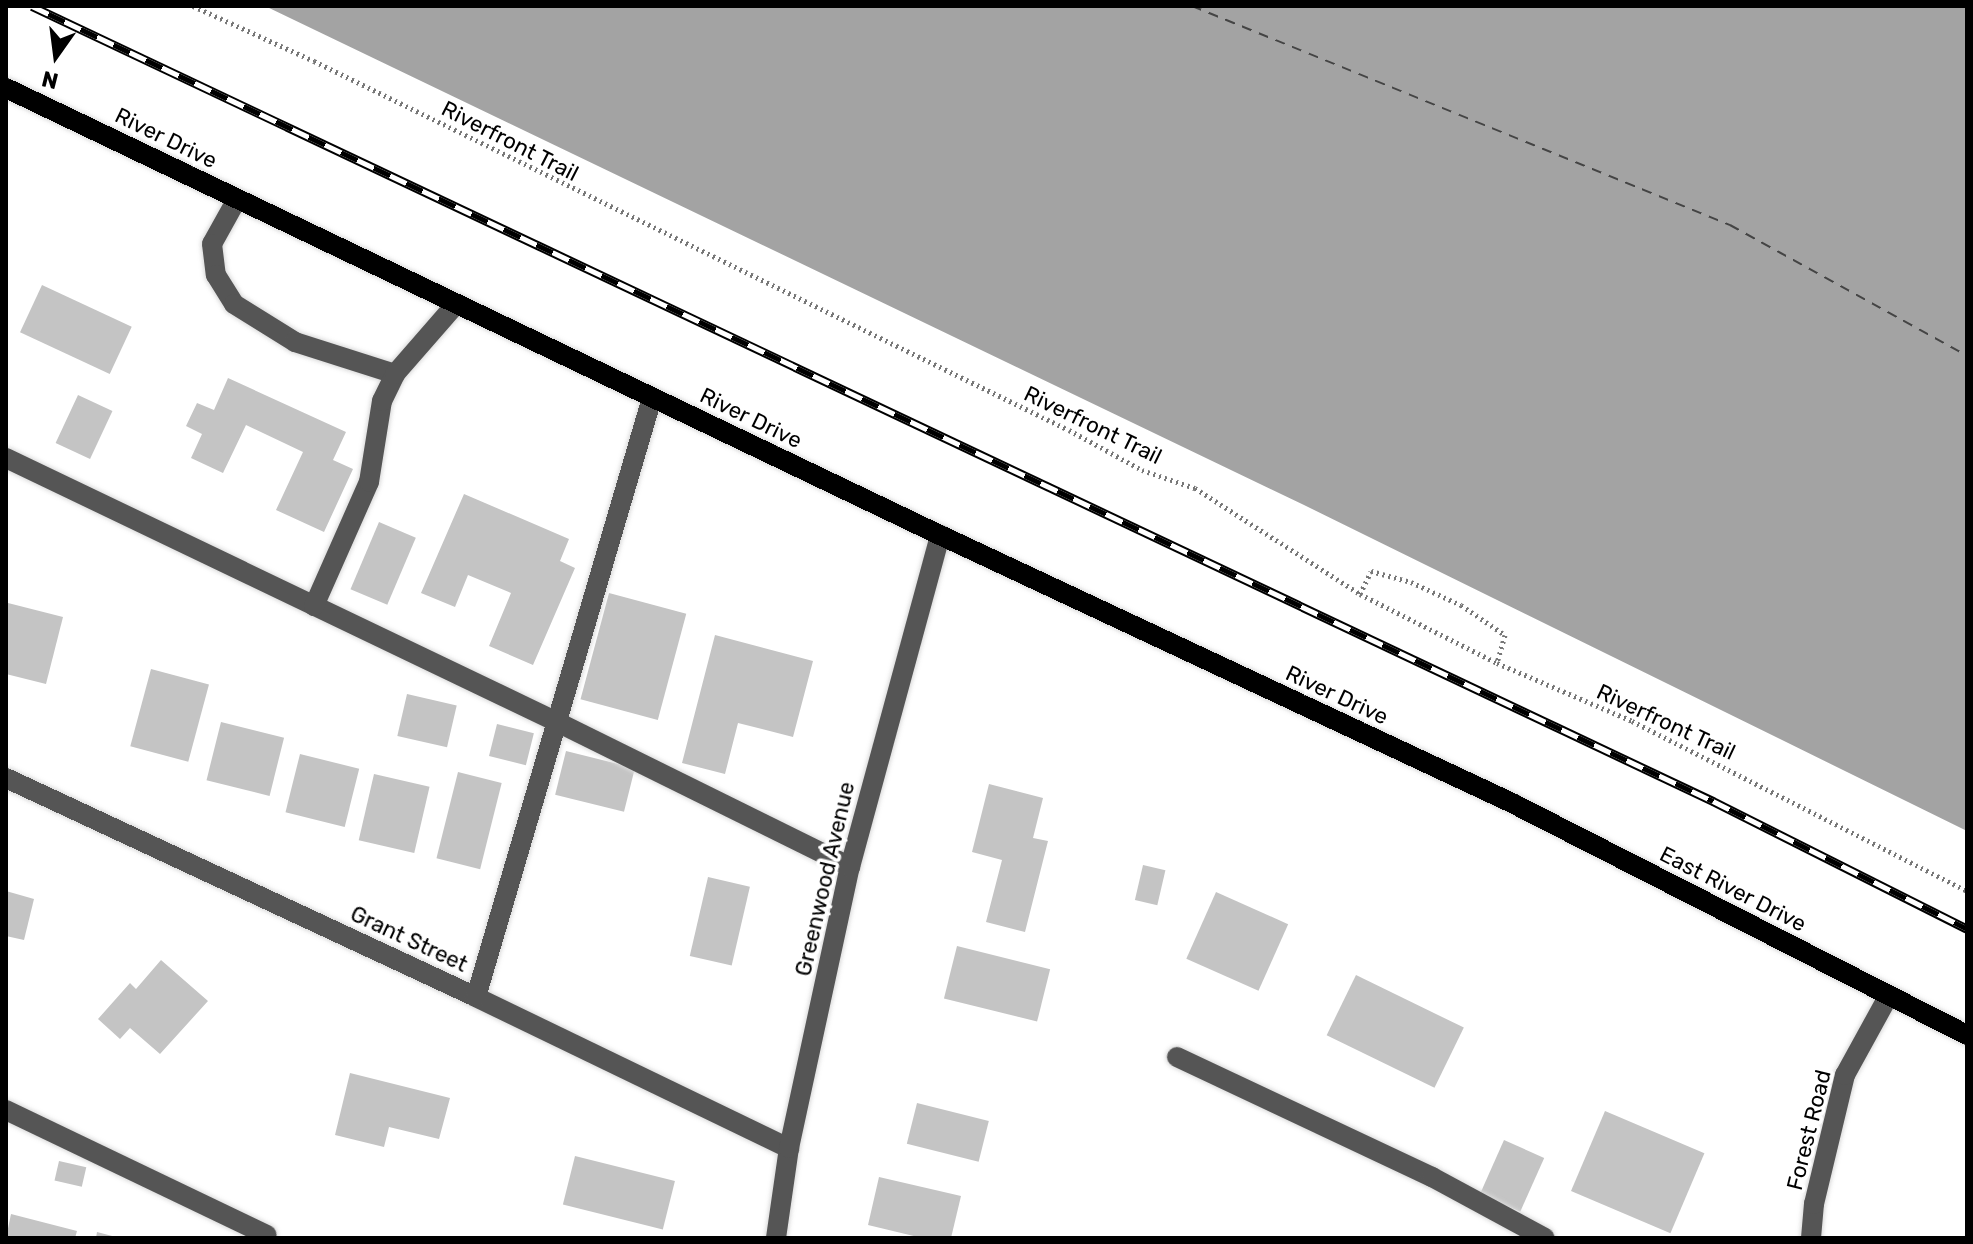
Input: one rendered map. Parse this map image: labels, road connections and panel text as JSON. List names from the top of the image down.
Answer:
{
  "streets": {
    "main road": ["River Drive", "East River Drive"],
    "street": ["Greenwood Avenue", "Grant Street", "Forest Road"],
    "path": ["Riverfront Trail"]
  },
  "crossings": [
    ["River Drive", "Greenwood Avenue"],
    ["River Drive", "East River Drive"],
    ["Greenwood Avenue", "Grant Street"],
    ["East River Drive", "Forest Road"]
  ],
  "north": "bottom"
}
